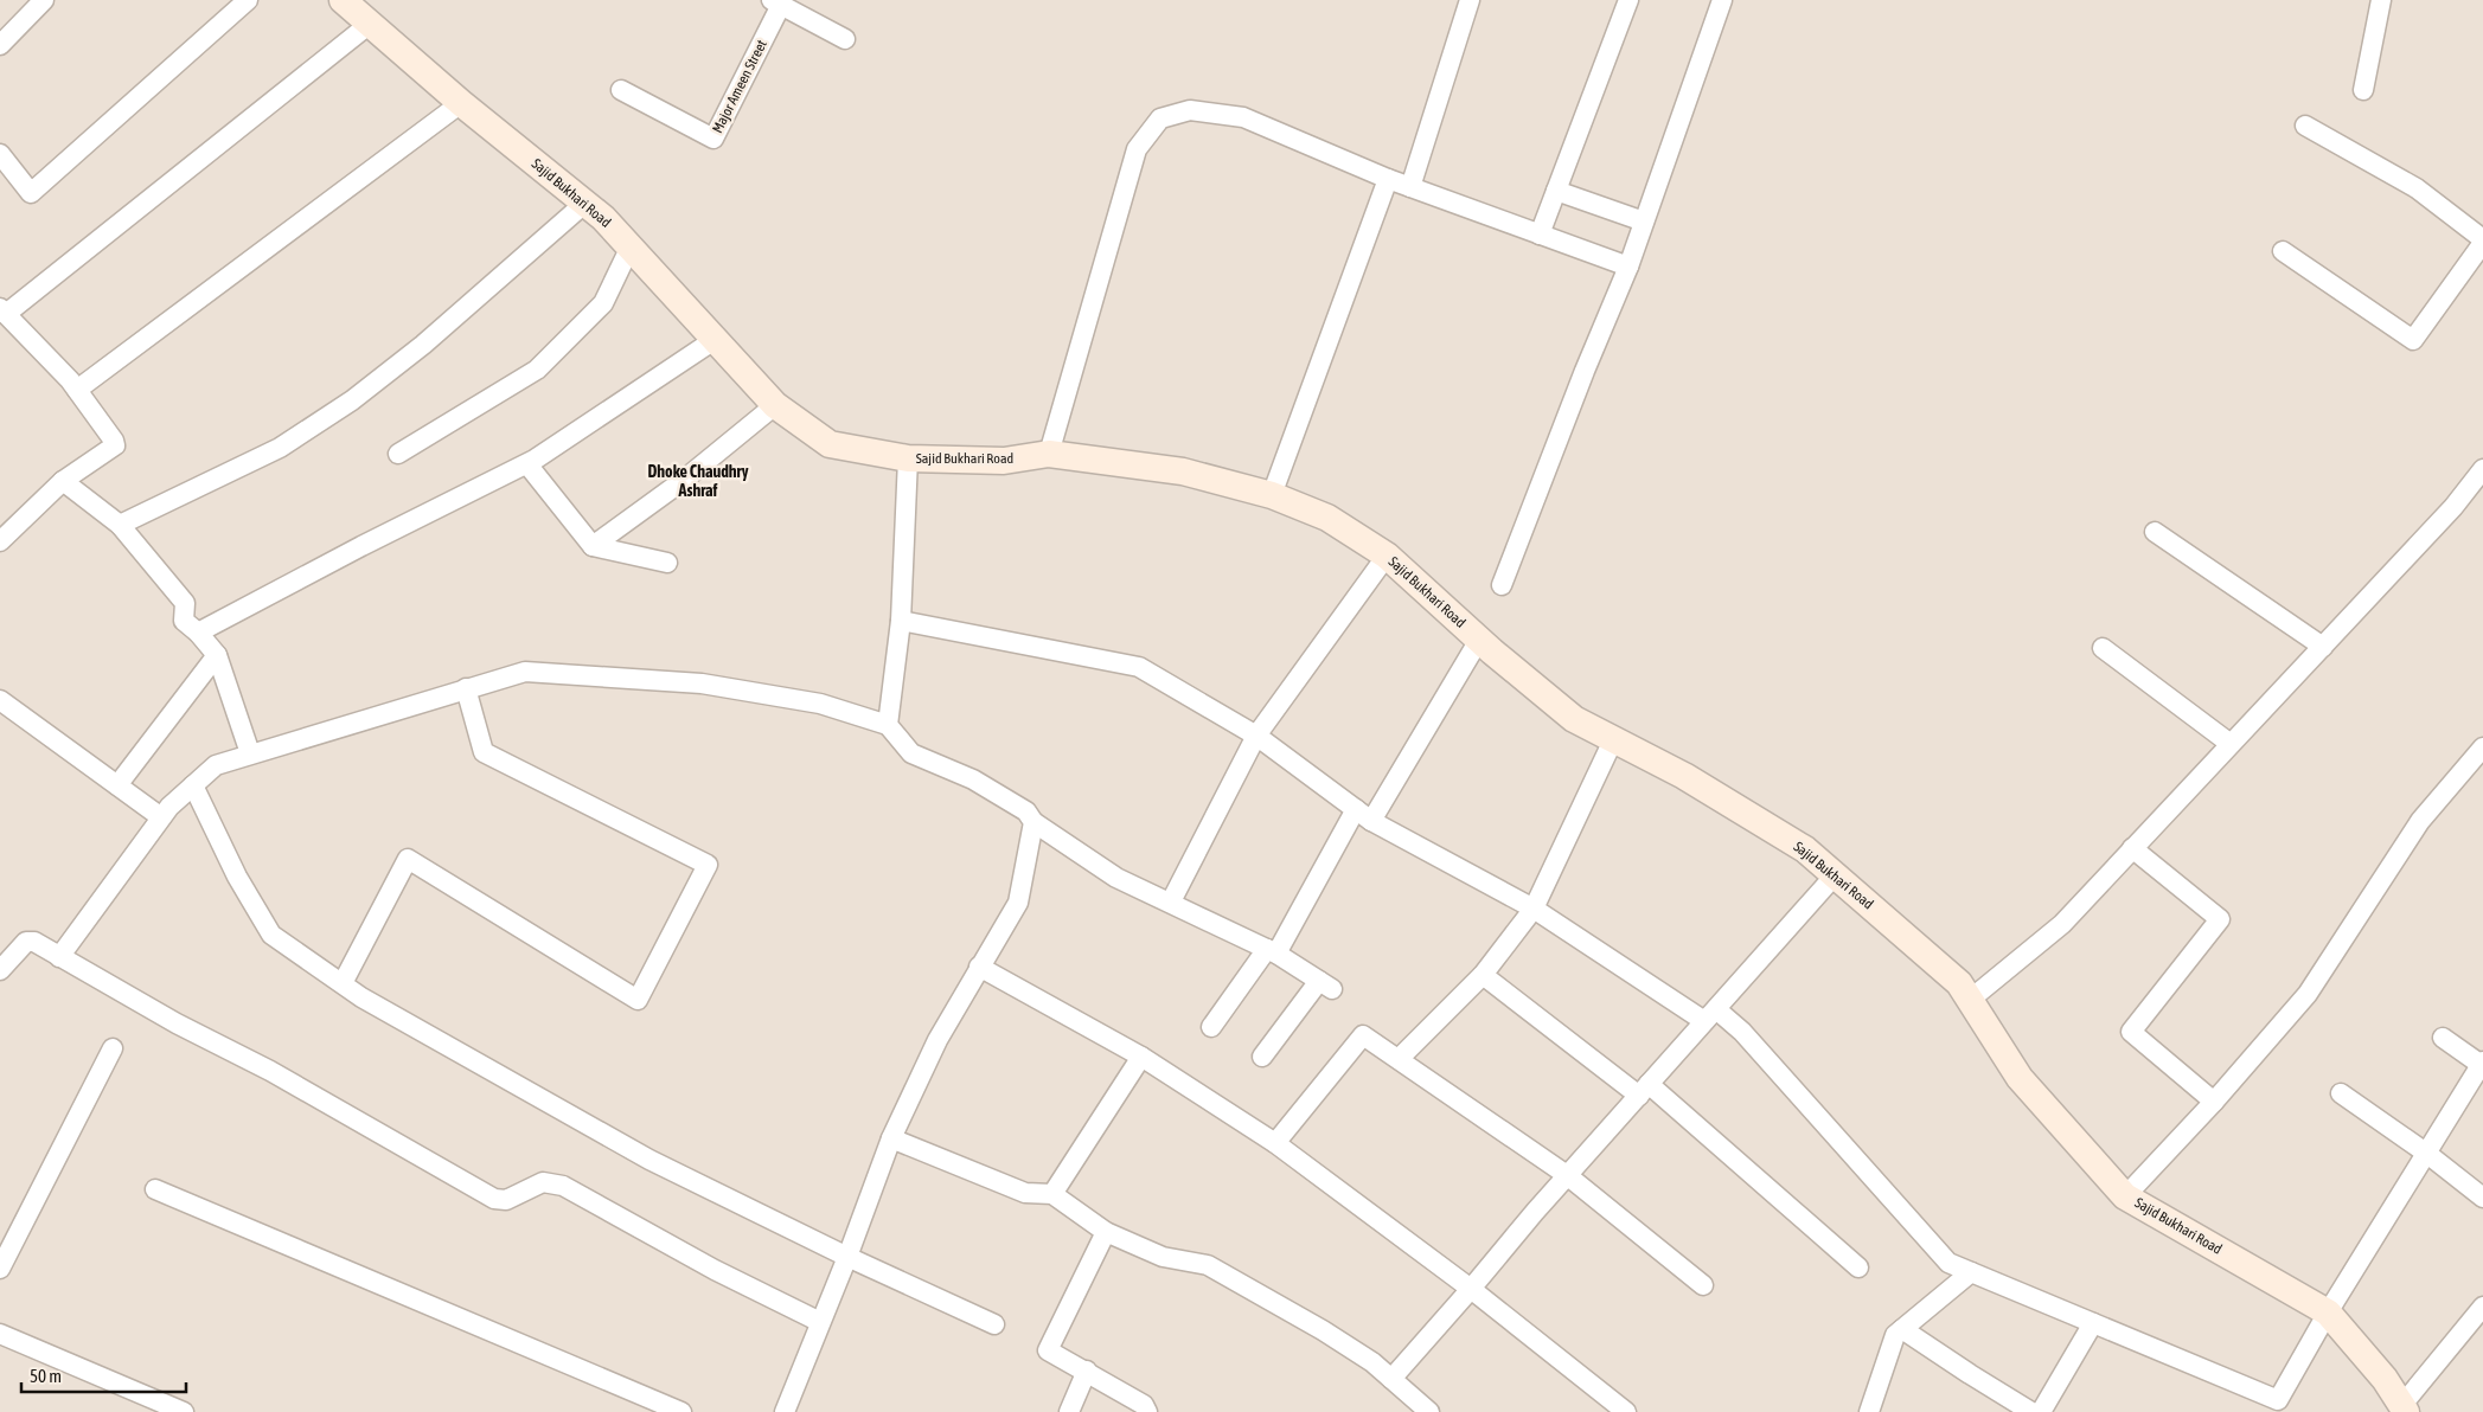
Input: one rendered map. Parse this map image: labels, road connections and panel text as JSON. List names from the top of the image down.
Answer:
{
  "streets": {
    "street": ["Major Ameen Street", "Sajid Bukhari Road"]
  },
  "districts": ["Dhoke Chaudhry Ashraf"],
  "scale_bar": "50 m"
}
